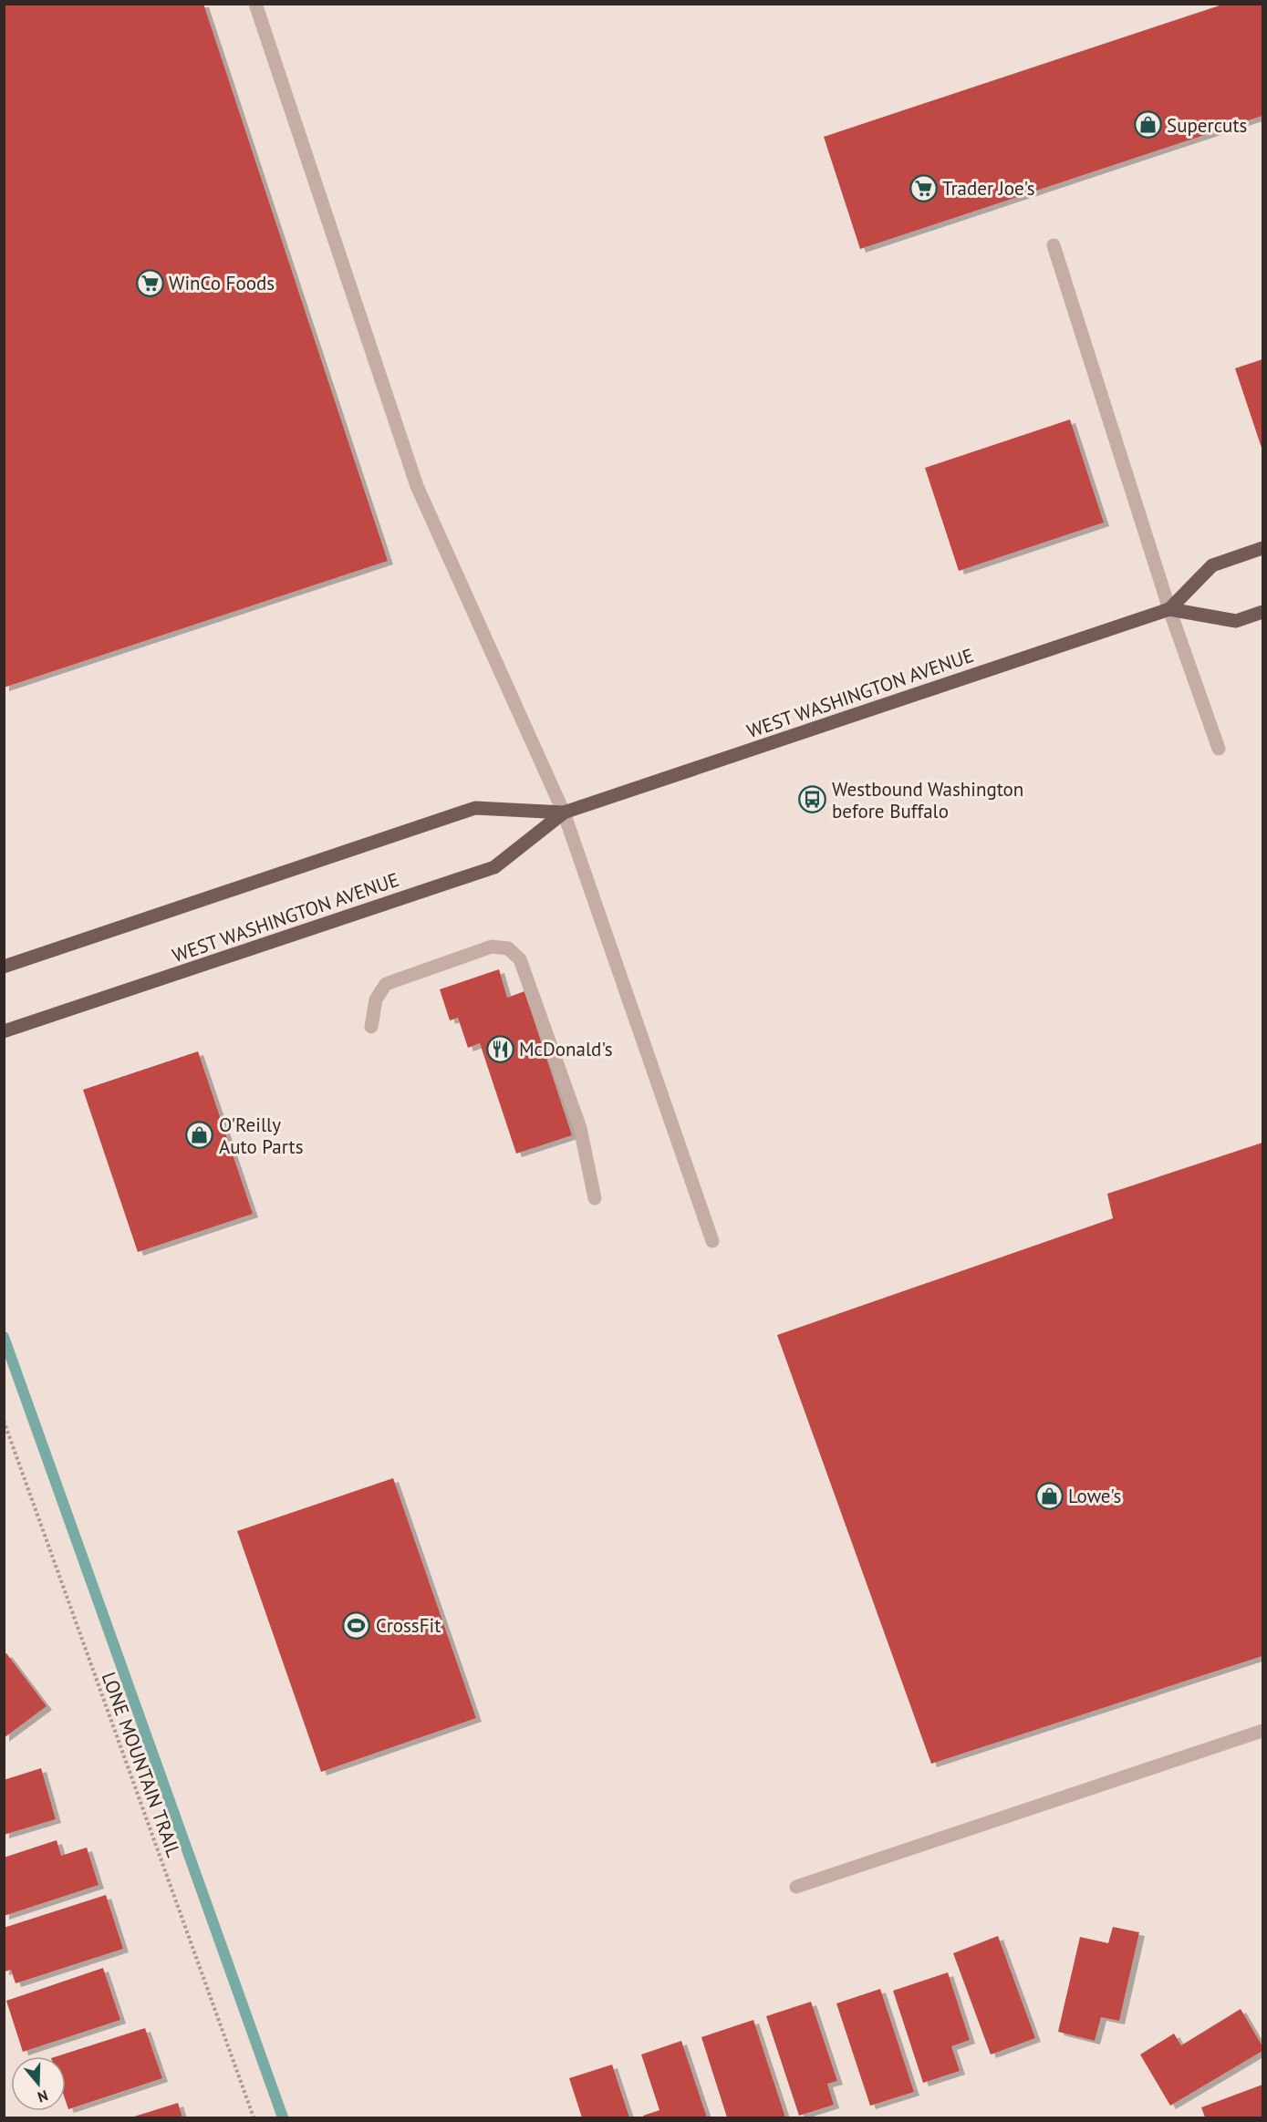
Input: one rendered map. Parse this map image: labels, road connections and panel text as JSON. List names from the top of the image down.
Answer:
{
  "streets": {
    "main road": ["WEST WASHINGTON AVENUE"],
    "path": ["LONE MOUNTAIN TRAIL"]
  },
  "places": {
    "shop": ["Supercuts", "O'Reilly Auto Parts", "Lowe's"],
    "supermarket": ["Trader Joe's", "WinCo Foods"],
    "bus stop": ["Westbound Washington before Buffalo"],
    "restaurant": ["McDonald's"],
    "sports": ["CrossFit"]
  },
  "north": "bottom"
}
